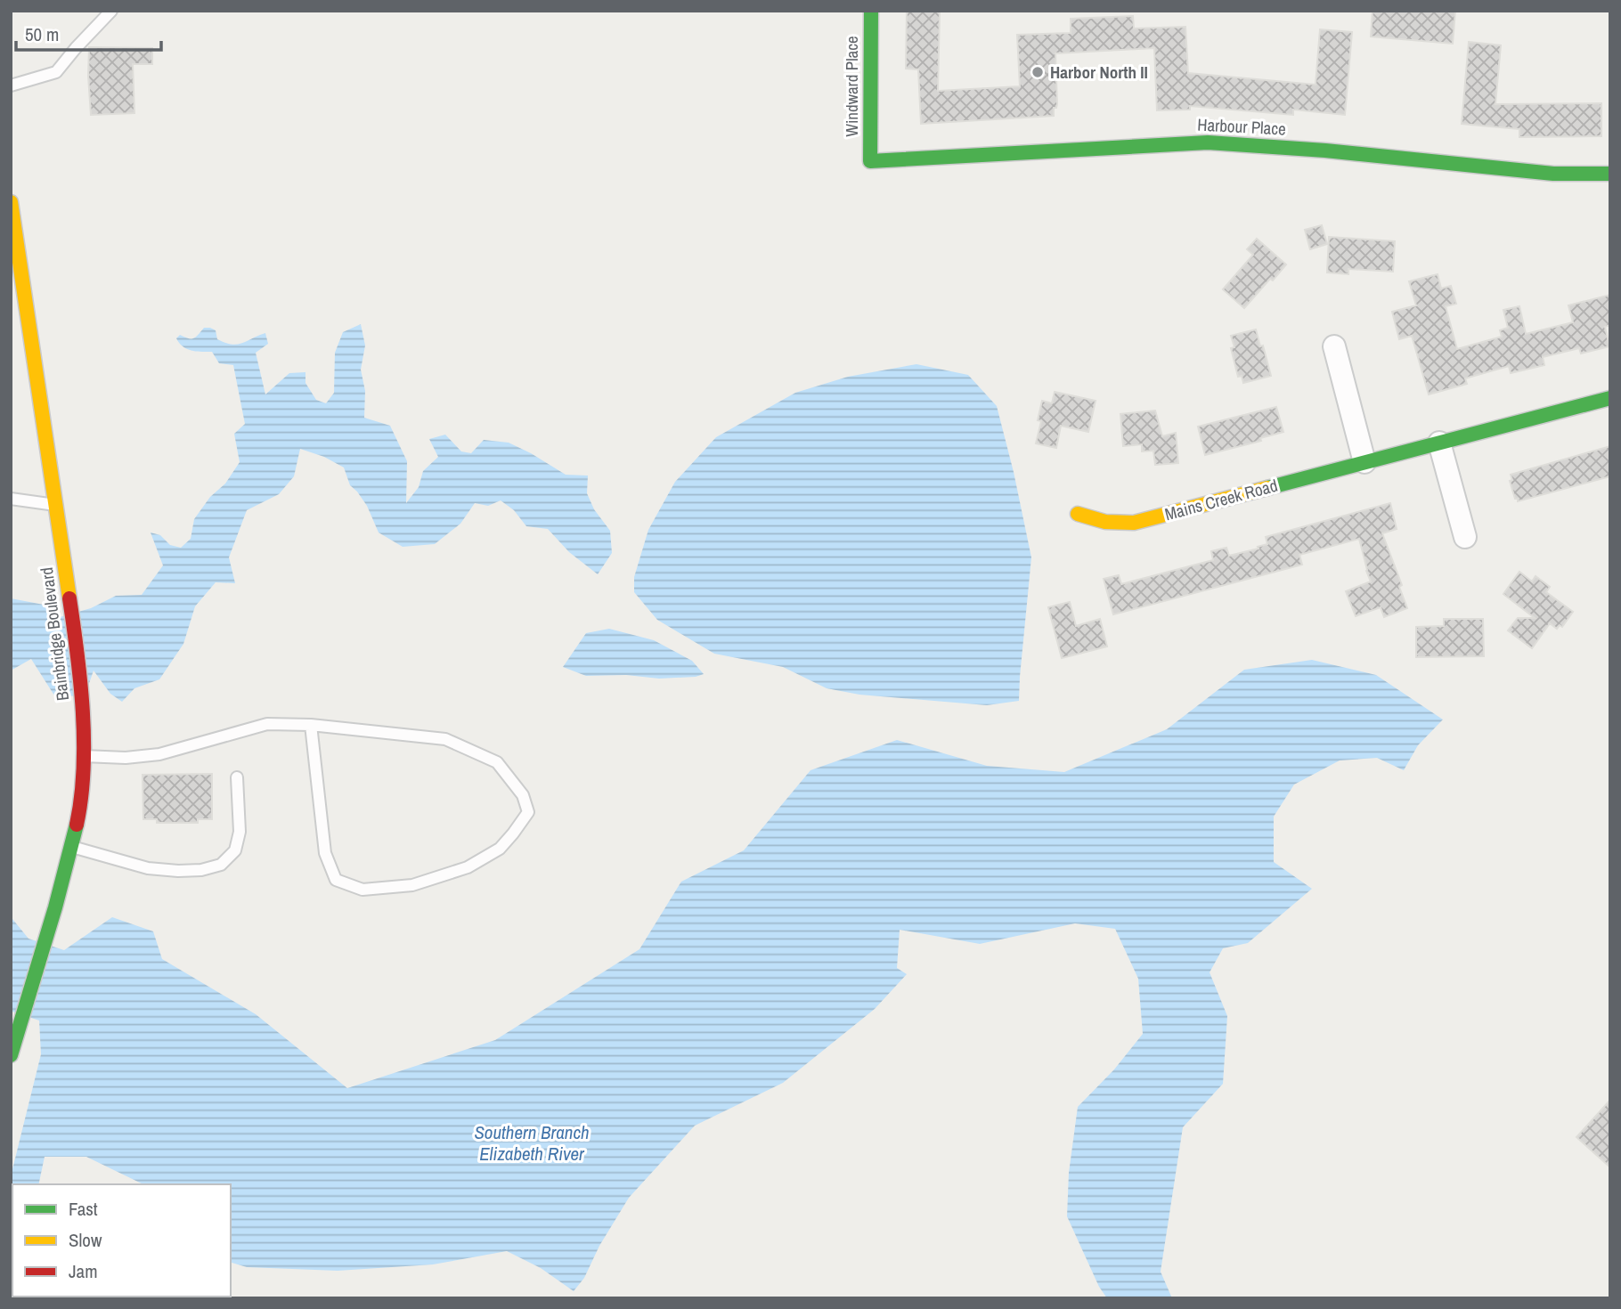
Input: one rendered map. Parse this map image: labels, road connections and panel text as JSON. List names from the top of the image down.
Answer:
{
  "streets": {
    "street": [
      "Windward Place",
      "Harbour Place",
      "Mains Creek Road",
      "Bainbridge Boulevard"
    ]
  },
  "crossings": [
    ["Windward Place", "Harbour Place"]
  ],
  "water": ["Southern Branch Elizabeth River"],
  "places": ["Harbor North II"],
  "legend": ["Fast", "Slow", "Jam"],
  "scale_bar": "50 m"
}
